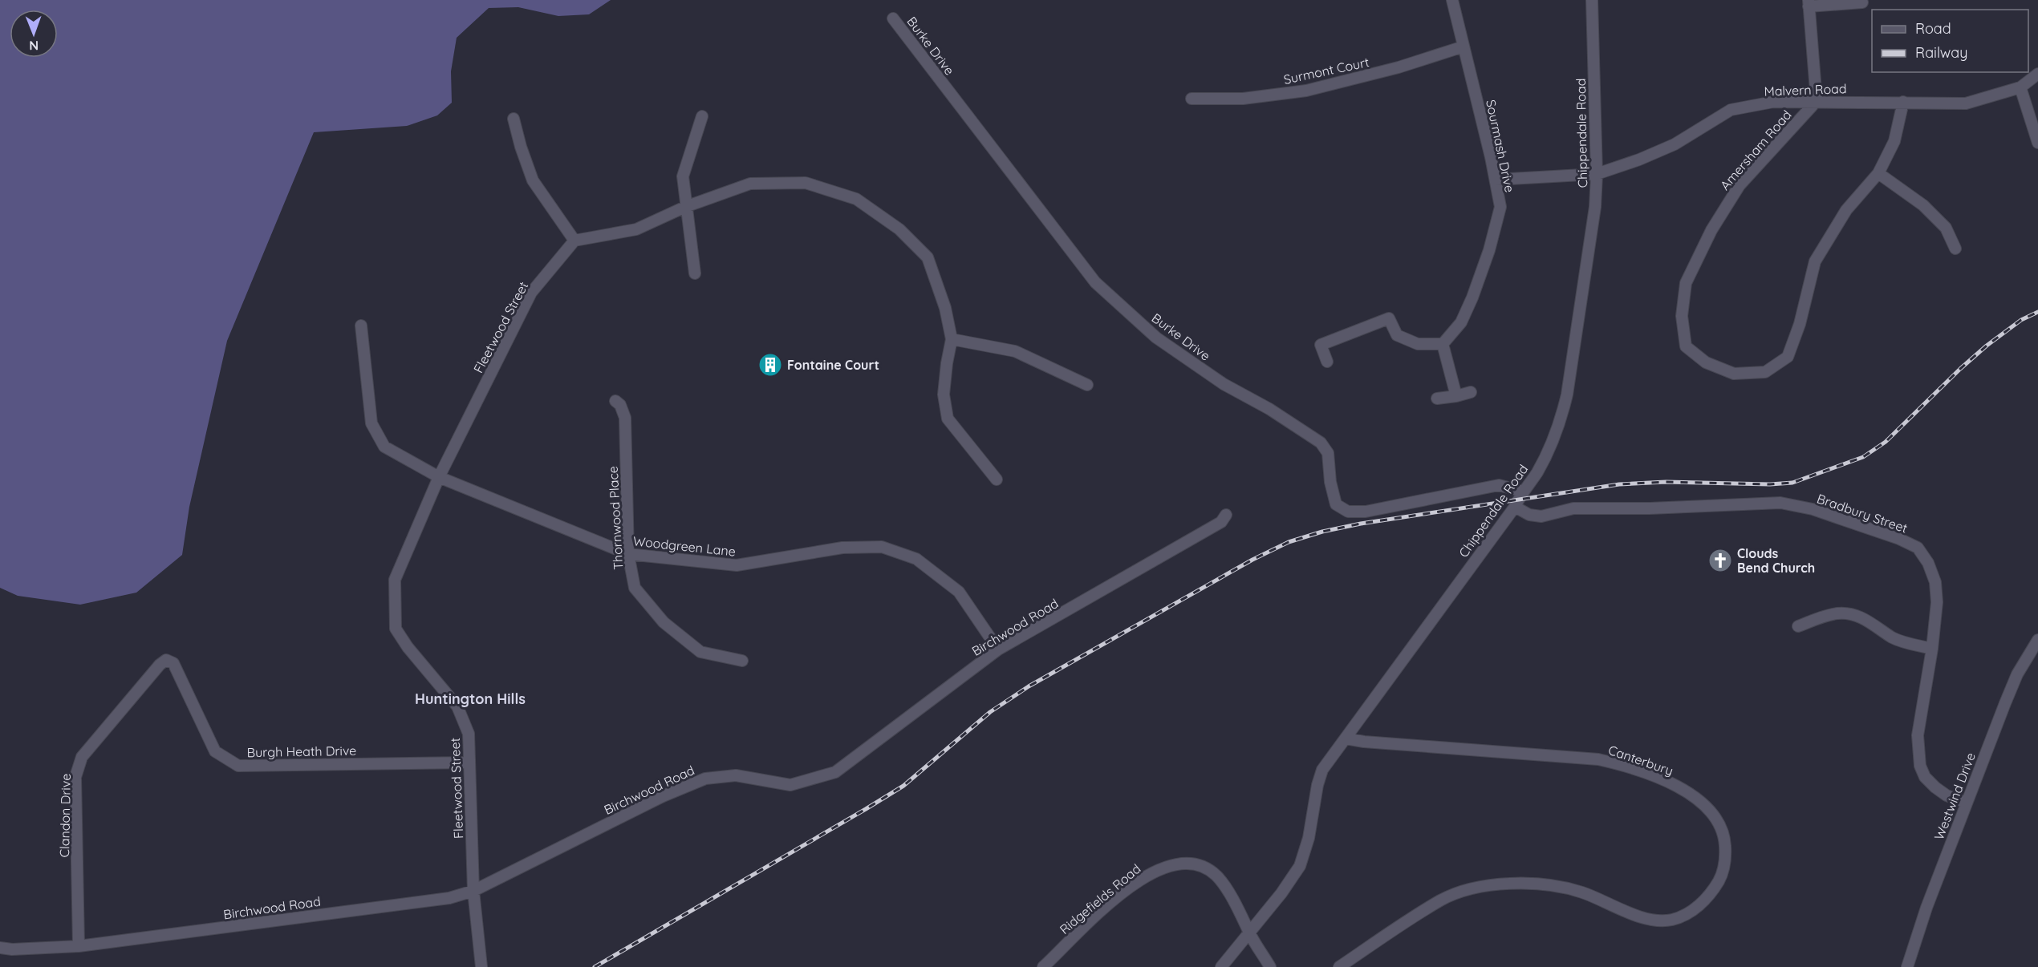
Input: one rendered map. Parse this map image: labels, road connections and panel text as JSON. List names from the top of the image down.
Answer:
{
  "streets": {
    "street": [
      "Burke Drive",
      "Surmont Court",
      "Malvern Road",
      "Chippendale Road",
      "Sourmash Drive",
      "Amersham Road",
      "Fleetwood Street",
      "Bradbury Street",
      "Thornwood Place",
      "Woodgreen Lane",
      "Birchwood Road",
      "Burgh Heath Drive",
      "Canterbury",
      "Westwind Drive",
      "Clandon Drive",
      "Ridgefields Road"
    ]
  },
  "crossings": [
    ["Burke Drive", "Chippendale Road"],
    ["Surmont Court", "Sourmash Drive"],
    ["Malvern Road", "Chippendale Road"],
    ["Malvern Road", "Sourmash Drive"],
    ["Malvern Road", "Amersham Road"],
    ["Chippendale Road", "Bradbury Street"],
    ["Chippendale Road", "Canterbury"],
    ["Chippendale Road", "Ridgefields Road"],
    ["Fleetwood Street", "Woodgreen Lane"],
    ["Fleetwood Street", "Birchwood Road"],
    ["Fleetwood Street", "Burgh Heath Drive"],
    ["Bradbury Street", "Westwind Drive"],
    ["Thornwood Place", "Woodgreen Lane"],
    ["Woodgreen Lane", "Birchwood Road"],
    ["Birchwood Road", "Clandon Drive"],
    ["Burgh Heath Drive", "Clandon Drive"]
  ],
  "districts": ["Huntington Hills"],
  "places": {
    "building": ["Fontaine Court"],
    "church": ["Clouds Bend Church"]
  },
  "legend": ["Road", "Railway"],
  "north": "bottom"
}
